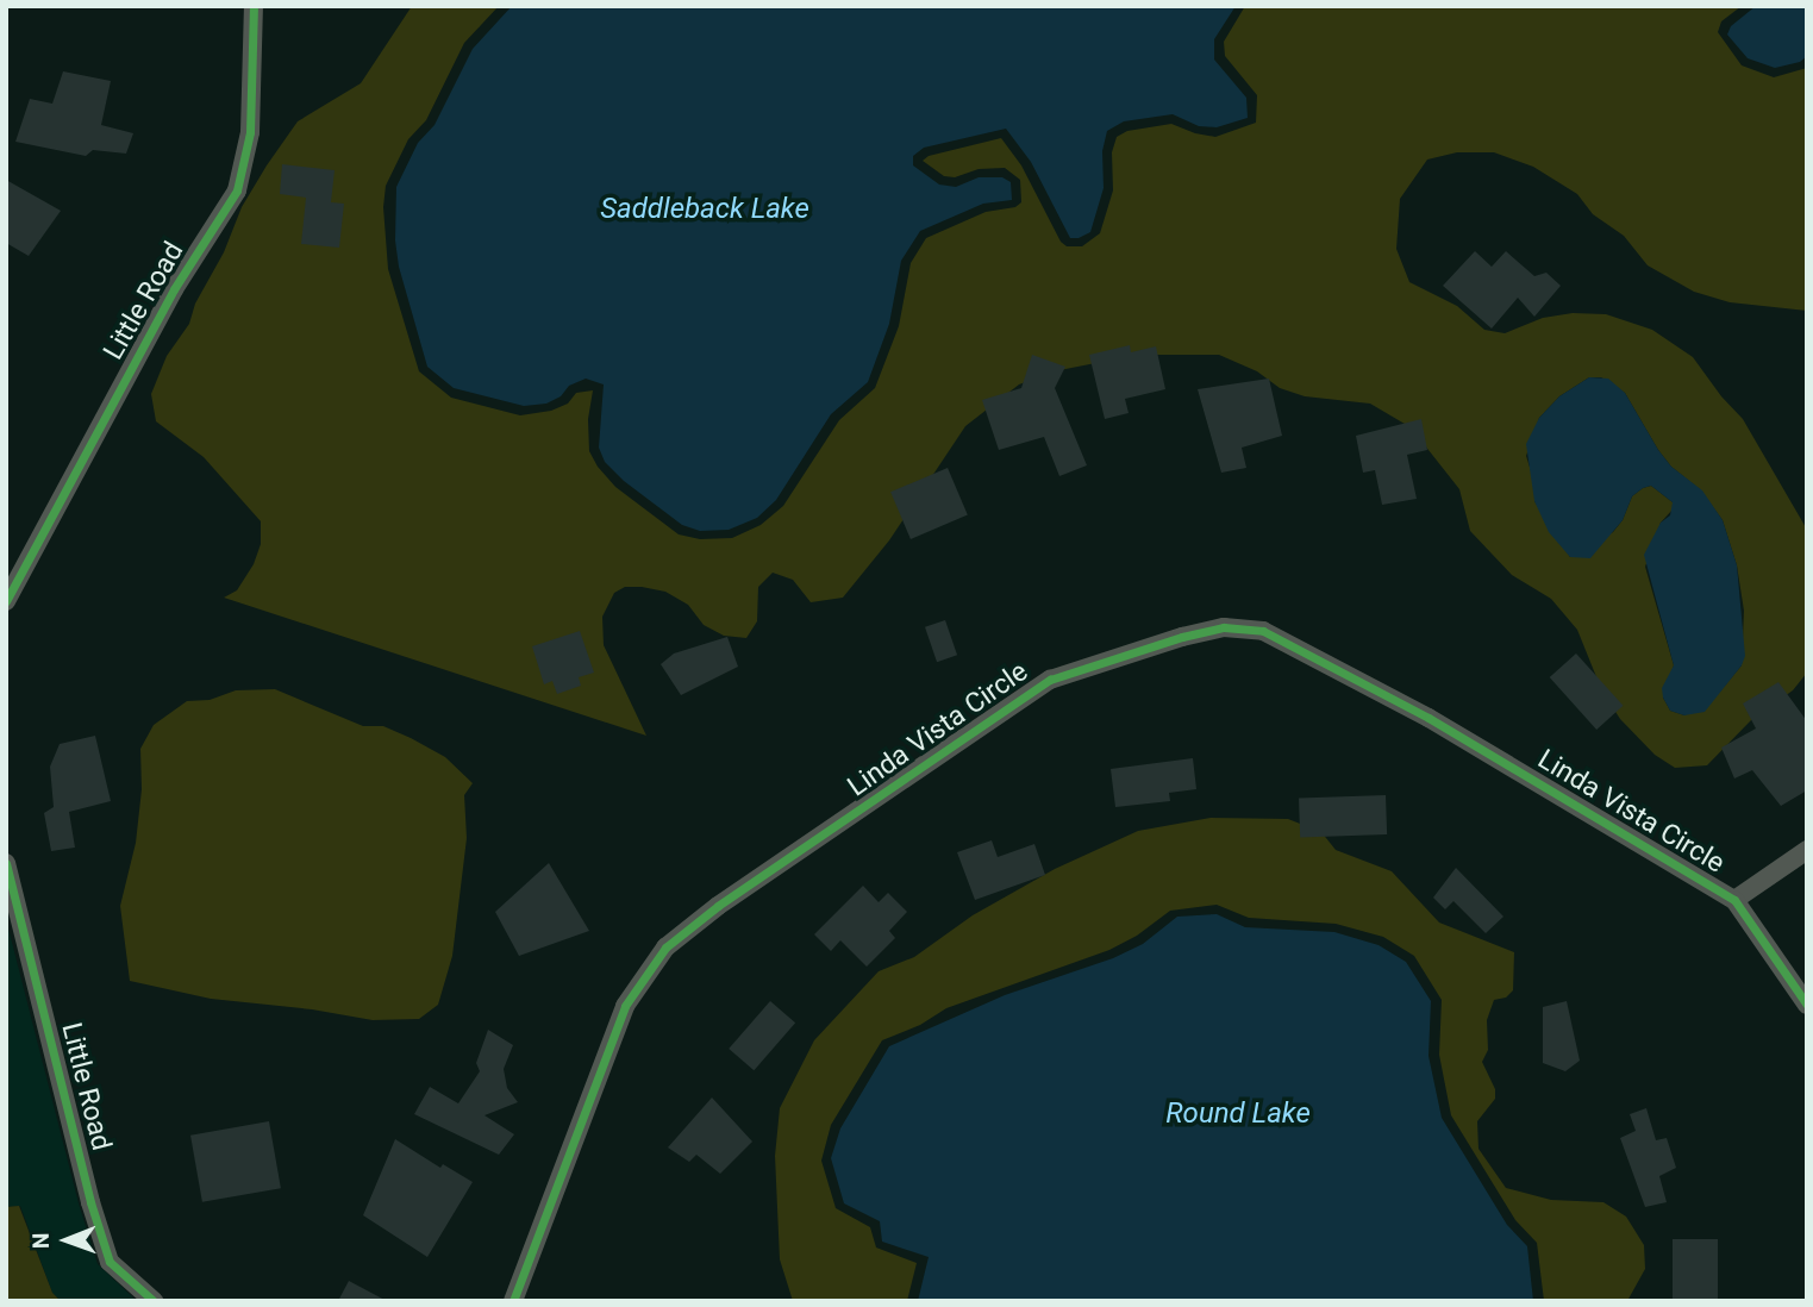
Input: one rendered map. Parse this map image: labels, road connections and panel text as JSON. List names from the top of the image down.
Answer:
{
  "streets": {
    "street": ["Little Road", "Linda Vista Circle"]
  },
  "water": ["Saddleback Lake", "Round Lake"],
  "north": "left"
}
